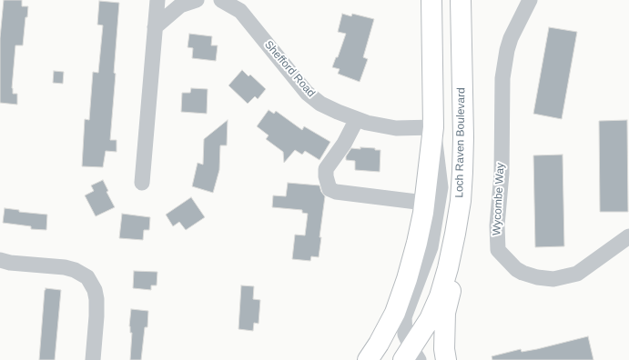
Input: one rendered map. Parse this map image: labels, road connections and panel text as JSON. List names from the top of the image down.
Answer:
{
  "streets": {
    "main road": ["Loch Raven Boulevard"],
    "street": ["Shefford Road", "Wycombe Way"]
  }
}
